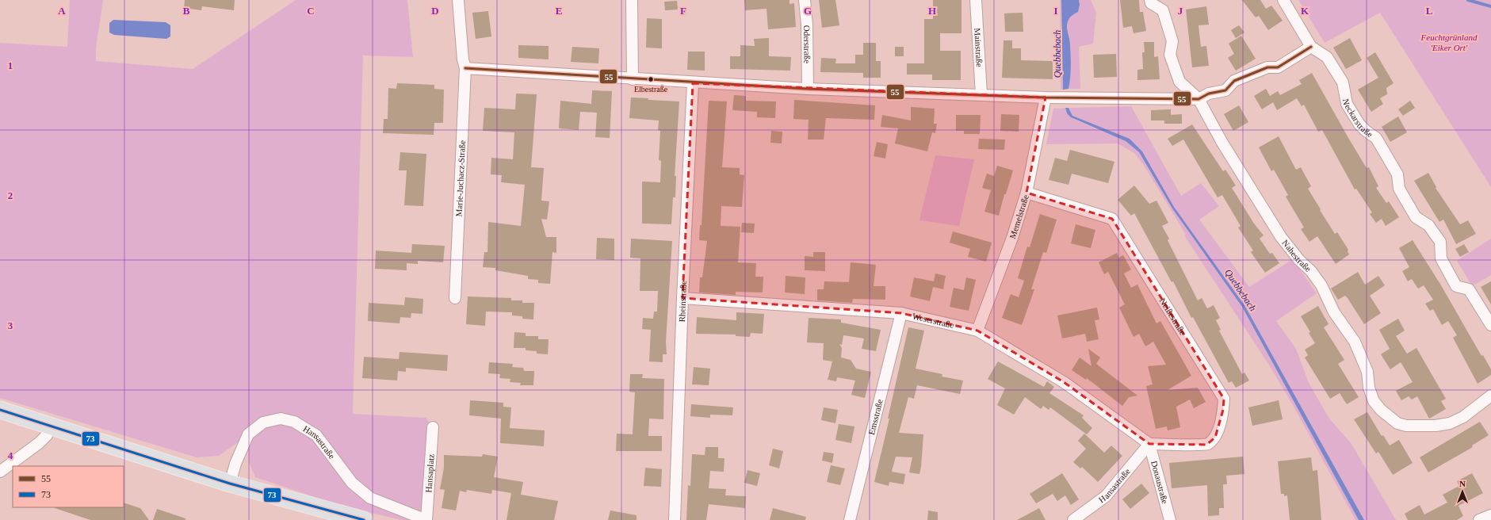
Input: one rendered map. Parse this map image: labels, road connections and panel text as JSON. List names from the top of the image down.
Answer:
{
  "streets": {
    "street": [
      "Oderstraße",
      "Mainstraße",
      "Neckarstraße",
      "Marie-Juchacz-Straße",
      "Memelstraße",
      "Nahestraße",
      "Rheinstraße",
      "Neißestraße",
      "Weserstraße",
      "Emsstraße",
      "Hansastraße",
      "Hansaplatz",
      "Donaustraße"
    ]
  },
  "crossings": [
    ["Memelstraße", "Neißestraße"],
    ["Memelstraße", "Weserstraße"],
    ["Rheinstraße", "Weserstraße"],
    ["Neißestraße", "Weserstraße"],
    ["Neißestraße", "Hansastraße"],
    ["Neißestraße", "Donaustraße"],
    ["Weserstraße", "Emsstraße"],
    ["Weserstraße", "Hansastraße"],
    ["Weserstraße", "Donaustraße"],
    ["Hansastraße", "Hansaplatz"],
    ["Hansastraße", "Donaustraße"]
  ],
  "water": ["Quebbebach"],
  "parks": ["Feuchtgrünland 'Eiker Ort'"],
  "places": ["Elbestraße"],
  "lines": ["transit line 55", "transit line 73"],
  "legend": ["55", "73"],
  "north": "top",
  "grid": {
    "columns": [
      "A",
      "B",
      "C",
      "D",
      "E",
      "F",
      "G",
      "H",
      "I",
      "J",
      "K",
      "L"
    ],
    "rows": [
      "1",
      "2",
      "3",
      "4"
    ]
  }
}
